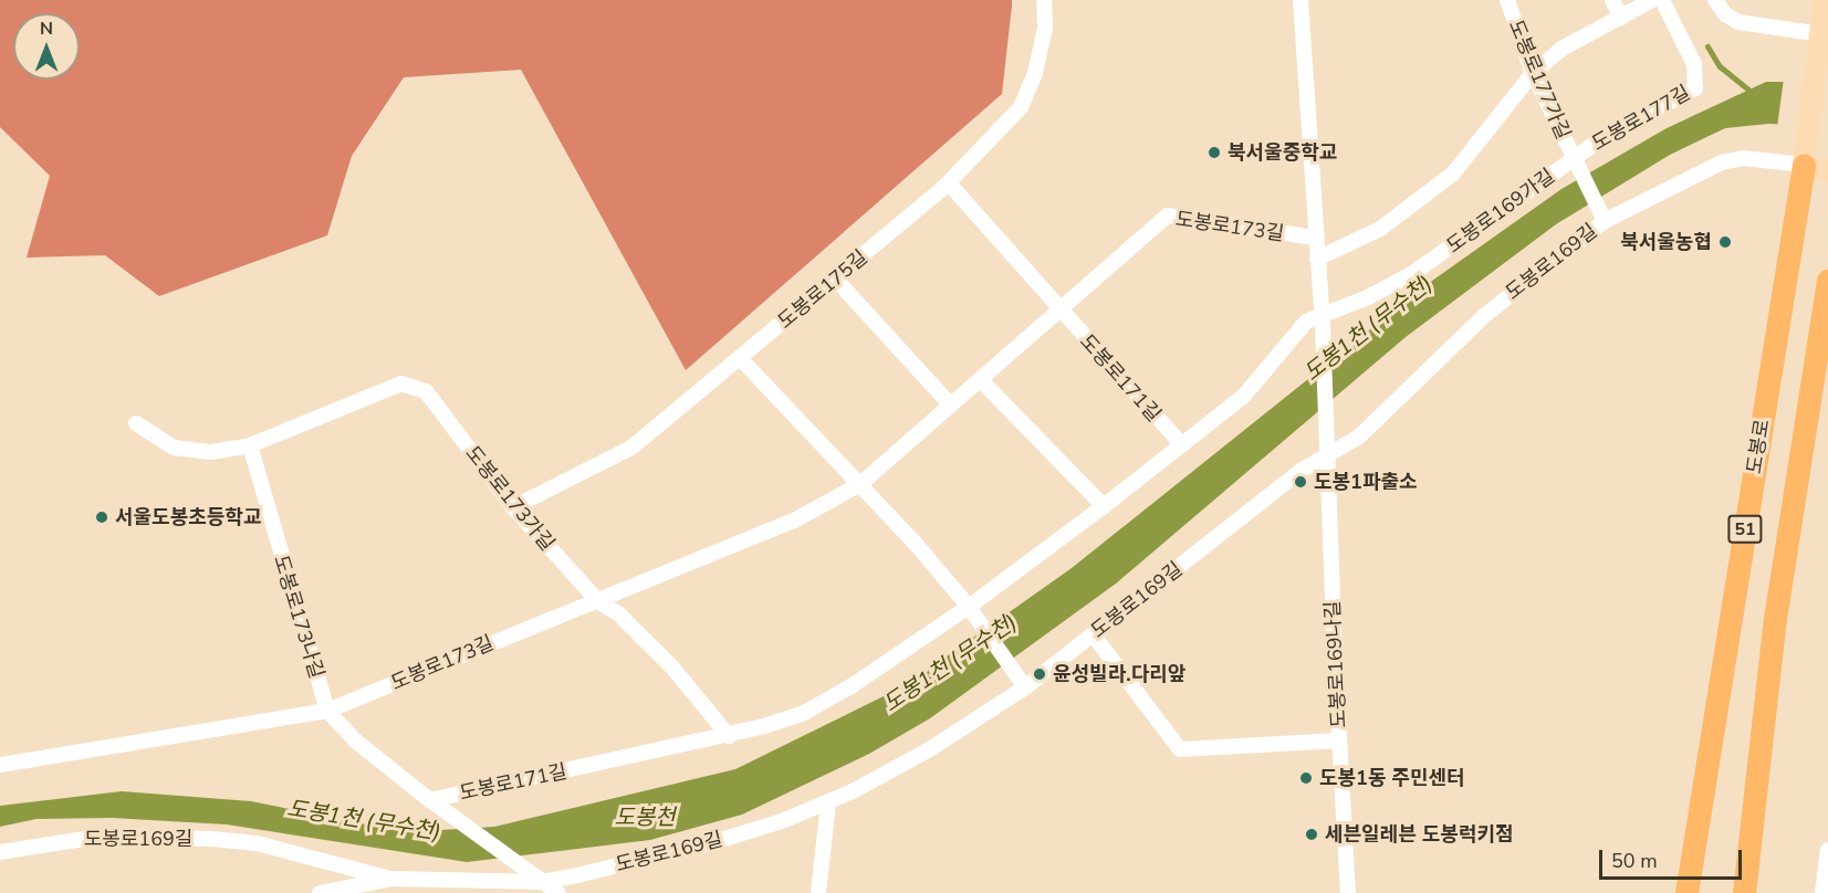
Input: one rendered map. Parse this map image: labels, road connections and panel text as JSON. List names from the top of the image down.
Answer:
{
  "streets": {
    "main road": ["도봉로", "51"],
    "street": [
      "도봉로177가길",
      "도봉로177길",
      "도봉로169가길",
      "도봉로173길",
      "도봉로169길",
      "도봉로175길",
      "도봉로171길",
      "도봉로173가길",
      "도봉로173나길",
      "도봉로169나길"
    ]
  },
  "crossings": [
    ["도봉로177가길", "도봉로177길"],
    ["도봉로177가길", "도봉로169가길"],
    ["도봉로177가길", "도봉로169길"],
    ["도봉로177길", "도봉로169가길"],
    ["도봉로169가길", "도봉로171길"],
    ["도봉로169가길", "도봉로169나길"],
    ["도봉로173길", "도봉로171길"],
    ["도봉로173길", "도봉로173가길"],
    ["도봉로173길", "도봉로173나길"],
    ["도봉로169길", "도봉로"],
    ["도봉로169길", "도봉로169나길"],
    ["도봉로175길", "도봉로173가길"],
    ["도봉로171길", "도봉로169나길"],
    ["도봉로173가길", "도봉로173나길"]
  ],
  "water": ["도봉1천 (무수천)", "도봉천"],
  "places": [
    "북서울중학교",
    "북서울농협",
    "도봉1파출소",
    "서울도봉초등학교",
    "윤성빌라.다리앞",
    "도봉1동 주민센터",
    "세븐일레븐 도봉럭키점"
  ],
  "scale_bar": "50 m",
  "north": "top"
}
